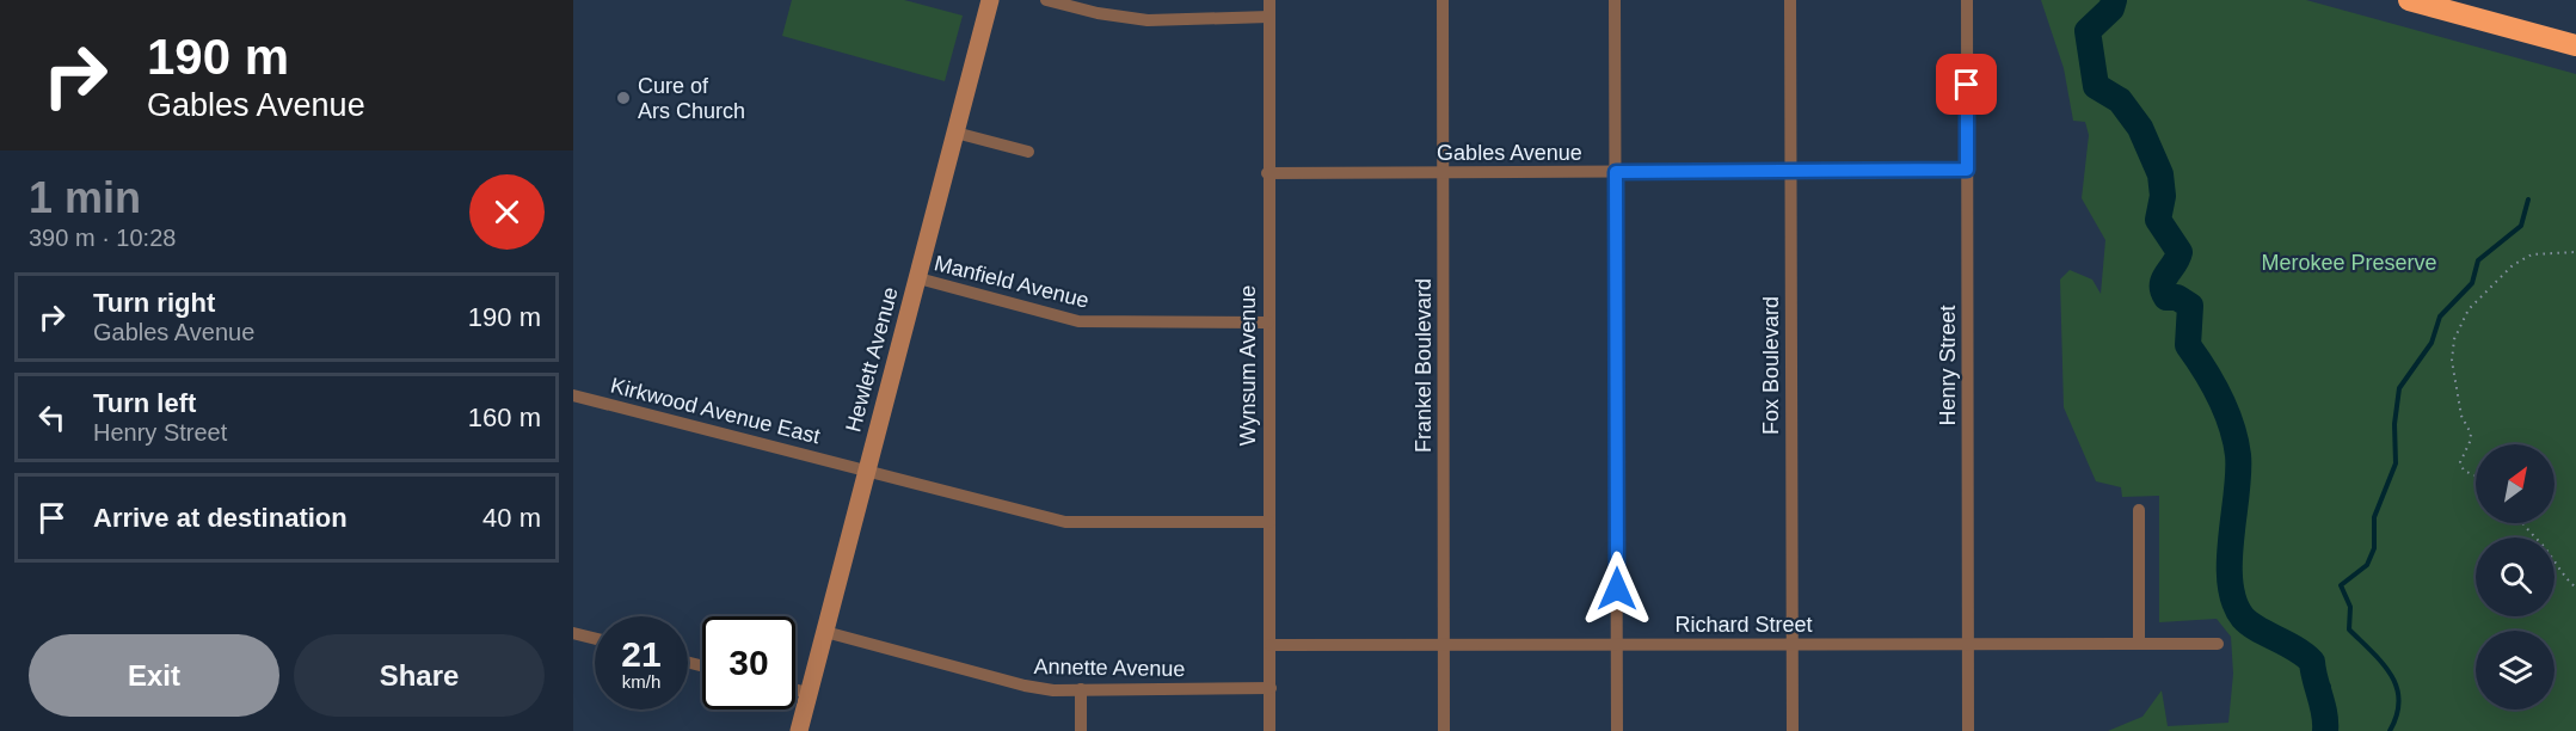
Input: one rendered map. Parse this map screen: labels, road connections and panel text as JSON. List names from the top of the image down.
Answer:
{
  "streets": {
    "street": [
      "Gables Avenue",
      "Manfield Avenue",
      "Hewlett Avenue",
      "Wynsum Avenue",
      "Frankel Boulevard",
      "Fox Boulevard",
      "Henry Street",
      "Kirkwood Avenue East",
      "Richard Street",
      "Annette Avenue"
    ]
  },
  "crossings": [
    ["Gables Avenue", "Wynsum Avenue"],
    ["Gables Avenue", "Frankel Boulevard"],
    ["Gables Avenue", "Fox Boulevard"],
    ["Gables Avenue", "Henry Street"],
    ["Manfield Avenue", "Hewlett Avenue"],
    ["Manfield Avenue", "Wynsum Avenue"],
    ["Hewlett Avenue", "Kirkwood Avenue East"],
    ["Hewlett Avenue", "Annette Avenue"],
    ["Wynsum Avenue", "Kirkwood Avenue East"],
    ["Wynsum Avenue", "Richard Street"],
    ["Wynsum Avenue", "Annette Avenue"],
    ["Frankel Boulevard", "Richard Street"],
    ["Fox Boulevard", "Richard Street"],
    ["Henry Street", "Richard Street"]
  ],
  "parks": ["Merokee Preserve"],
  "places": ["Cure of Ars Church"],
  "north": "top right",
  "page": {
    "turn": ["190 m", "Gables Avenue"],
    "heading": ["1 min", "390 m · 10:28"],
    "list": [
      {
        "name": "Turn right",
        "note": "Gables Avenue",
        "value": "190 m"
      },
      {
        "name": "Turn left",
        "note": "Henry Street",
        "value": "160 m"
      },
      {
        "name": "Arrive at destination",
        "value": "40 m"
      }
    ],
    "speed": "21 km/h",
    "limit": "30",
    "buttons": ["Exit", "Share"]
  }
}
